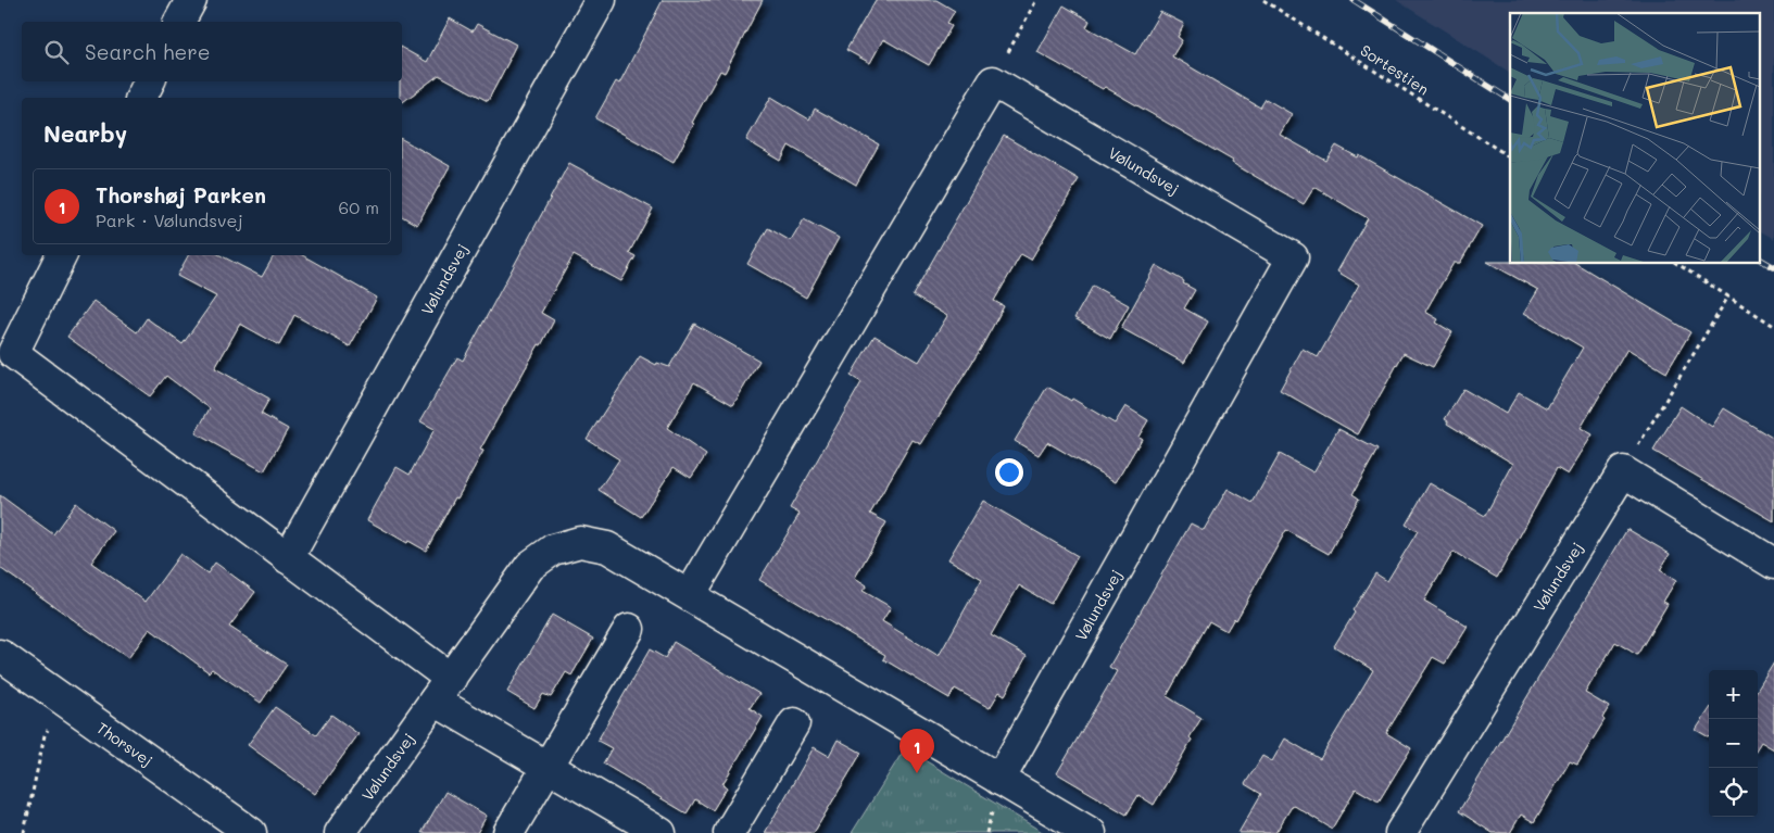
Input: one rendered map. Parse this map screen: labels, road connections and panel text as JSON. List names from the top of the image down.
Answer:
{
  "streets": {
    "street": ["Vølundsvej", "Thorsvej"],
    "path": ["Sortestien"]
  },
  "page": {
    "search": "Search here",
    "heading": "Nearby",
    "list": [
      {
        "mark": "1",
        "name": "Thorshøj Parken",
        "note": "Park · Vølundsvej",
        "value": "60 m"
      }
    ],
    "map_buttons": ["+", "−"],
    "pins": "1"
  }
}
